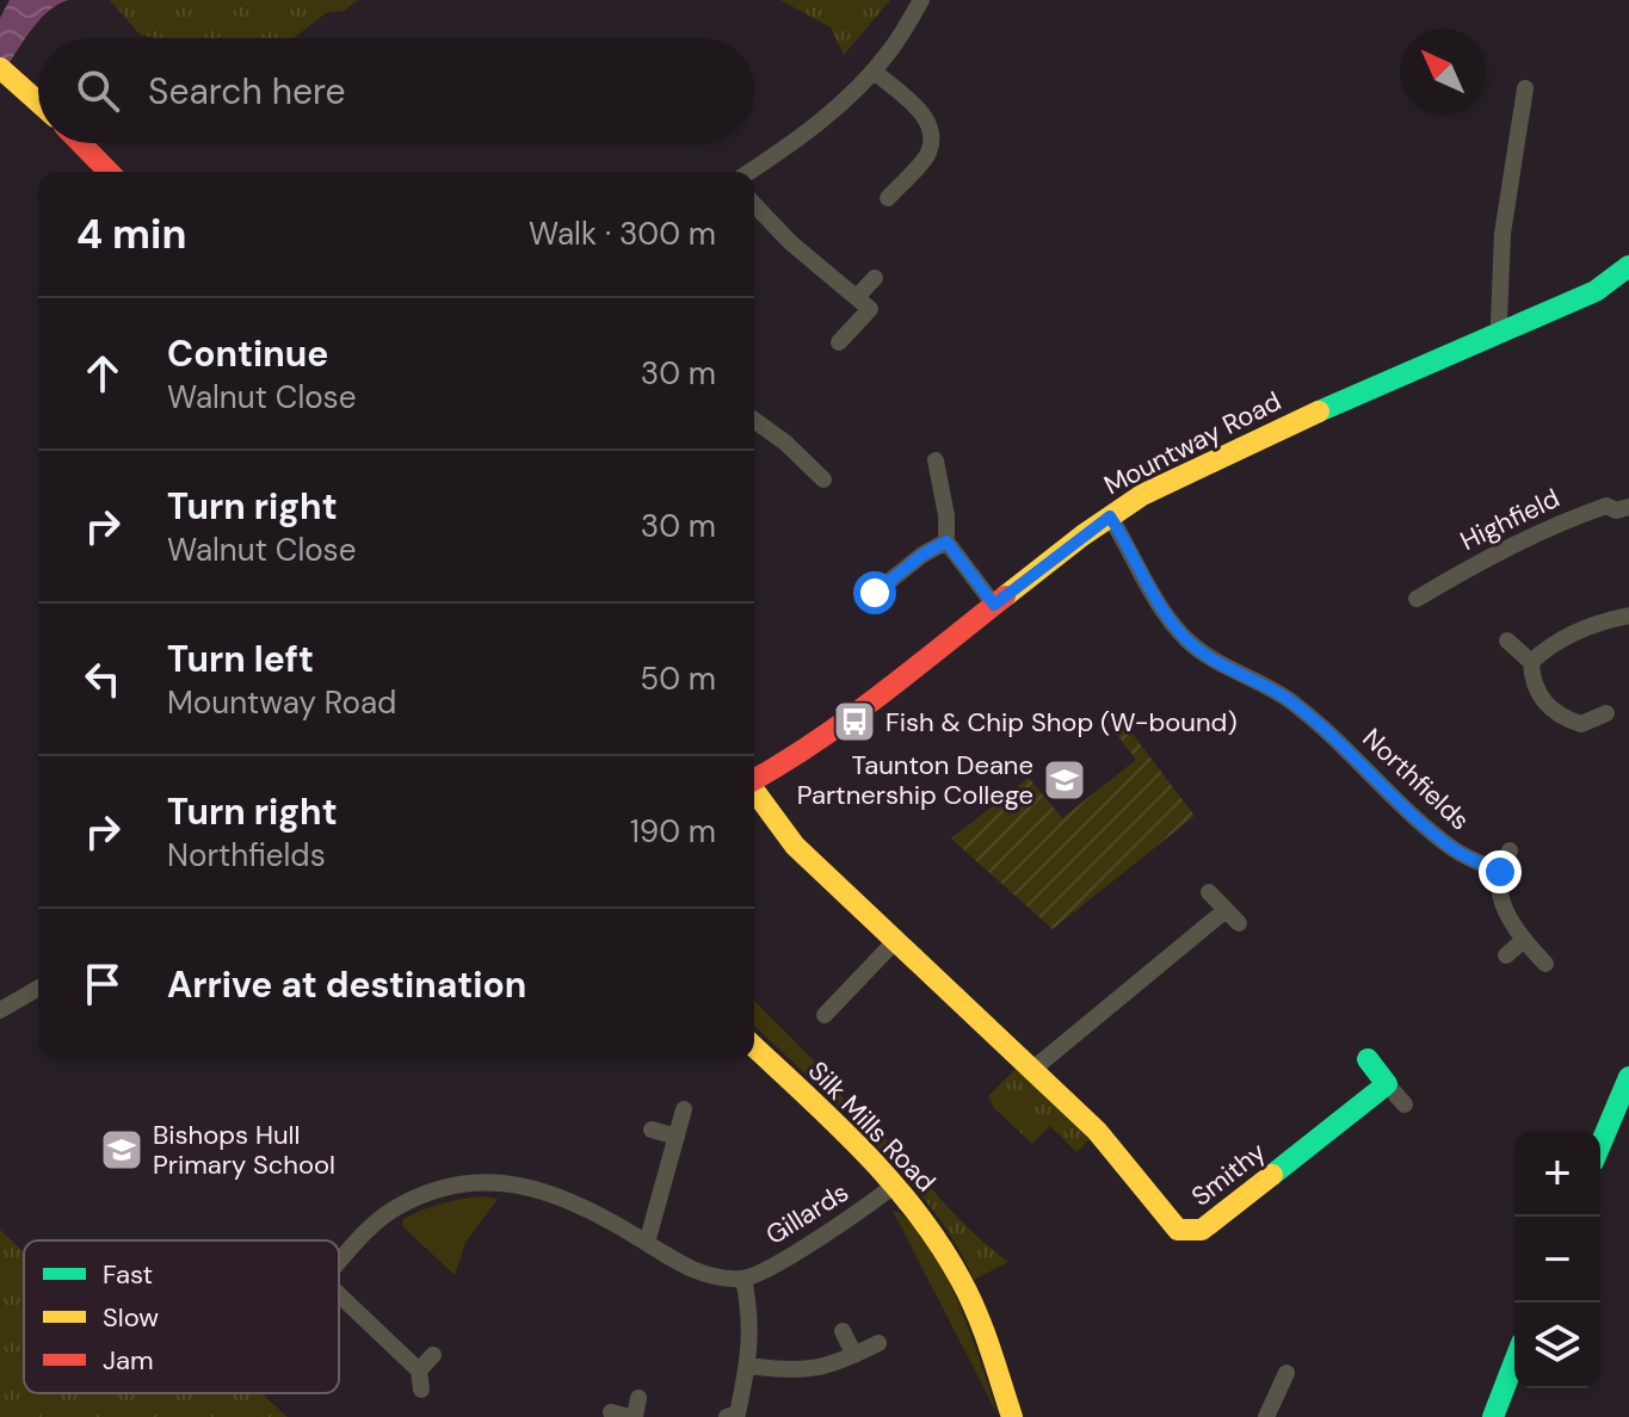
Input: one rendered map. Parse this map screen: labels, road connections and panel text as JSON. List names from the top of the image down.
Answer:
{
  "streets": {
    "street": [
      "Mountway Road",
      "Highfield",
      "Northfields",
      "Silk Mills Road",
      "Smithy",
      "Gillards"
    ]
  },
  "crossings": [
    ["Mountway Road", "Northfields"],
    ["Silk Mills Road", "Gillards"]
  ],
  "places": {
    "bus stop": ["Fish & Chip Shop (W-bound)"],
    "school or university": ["Taunton Deane Partnership College", "Bishops Hull Primary School"]
  },
  "legend": ["Fast", "Slow", "Jam"],
  "north": "top left",
  "page": {
    "search": "Search here",
    "heading": ["4 min", "Walk · 300 m"],
    "list": [
      ["Continue", "Walnut Close", "30 m"],
      ["Turn right", "Walnut Close", "30 m"],
      ["Turn left", "Mountway Road", "50 m"],
      ["Turn right", "Northfields", "190 m"],
      "Arrive at destination"
    ],
    "map_buttons": ["+", "−"]
  }
}
